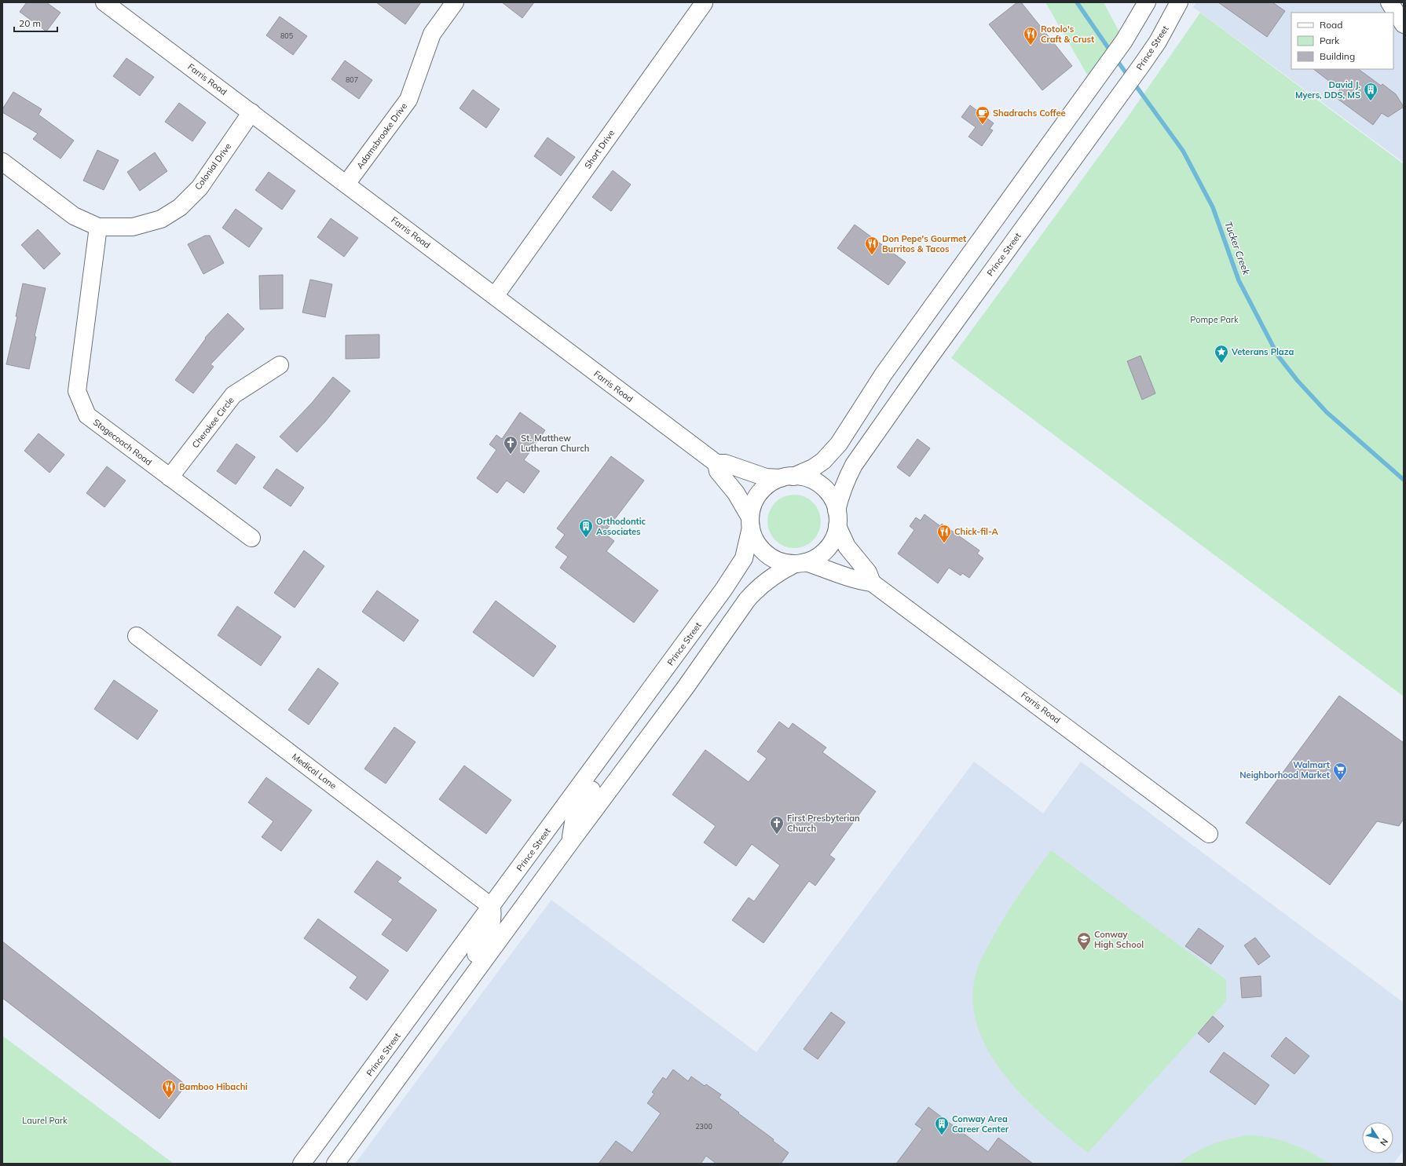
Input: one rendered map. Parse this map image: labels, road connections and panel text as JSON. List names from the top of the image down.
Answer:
{
  "streets": {
    "main road": [
      "Prince Street",
      "Farris Road",
      "Adamsbrooke Drive",
      "Short Drive",
      "Colonial Drive",
      "Cherokee Circle",
      "Stagecoach Road",
      "Medical Lane"
    ]
  },
  "crossings": [
    ["Prince Street", "Farris Road"],
    ["Prince Street", "Medical Lane"],
    ["Farris Road", "Adamsbrooke Drive"],
    ["Farris Road", "Short Drive"],
    ["Farris Road", "Colonial Drive"],
    ["Colonial Drive", "Stagecoach Road"],
    ["Cherokee Circle", "Stagecoach Road"]
  ],
  "water": ["Tucker Creek"],
  "parks": ["Pompe Park", "Laurel Park"],
  "places": {
    "restaurant": [
      "Rotolo's Craft & Crust",
      "Don Pepe's Gourmet Burritos & Tacos",
      "Chick-fil-A",
      "Bamboo Hibachi"
    ],
    "building": ["David J. Myers, DDS, MS", "Orthodontic Associates", "Conway Area Career Center"],
    "cafe": ["Shadrachs Coffee"],
    "place": ["Veterans Plaza"],
    "church": ["St. Matthew Lutheran Church", "First Presbyterian Church"],
    "supermarket": ["Walmart Neighborhood Market"],
    "school or university": ["Conway High School"]
  },
  "house_numbers": ["805", "807", "2300"],
  "legend": ["Road", "Park", "Building"],
  "scale_bar": "20 m",
  "north": "bottom right"
}
